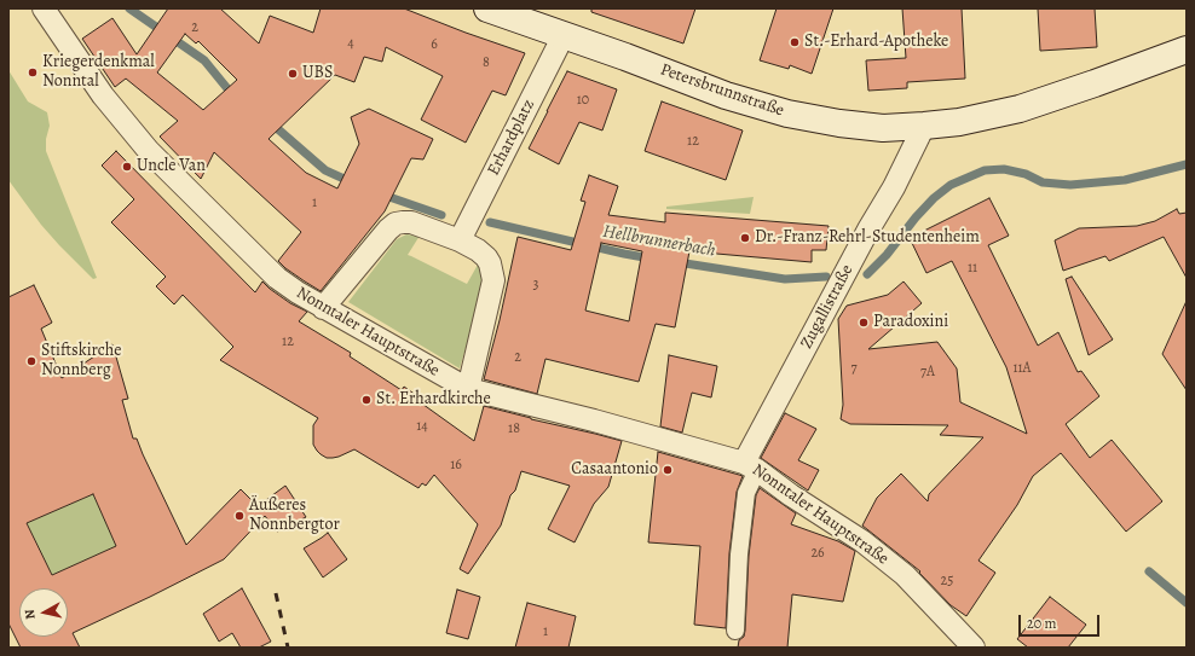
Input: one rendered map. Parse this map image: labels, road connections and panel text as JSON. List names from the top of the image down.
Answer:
{
  "streets": {
    "main road": ["Petersbrunnstraße"],
    "street": ["Erhardplatz", "Zugallistraße", "Nonntaler Hauptstraße"]
  },
  "crossings": [
    ["Petersbrunnstraße", "Erhardplatz"],
    ["Petersbrunnstraße", "Zugallistraße"],
    ["Zugallistraße", "Nonntaler Hauptstraße"]
  ],
  "water": ["Hellbrunnerbach"],
  "places": [
    "St.-Erhard-Apotheke",
    "Kriegerdenkmal Nonntal",
    "UBS",
    "Uncle Van",
    "Dr.-Franz-Rehrl-Studentenheim",
    "Paradoxini",
    "Stiftskirche Nonnberg",
    "St. Erhardkirche",
    "Casaantonio",
    "Äußeres Nonnbergtor"
  ],
  "house_numbers": [
    "2",
    "4",
    "6",
    "8",
    "10",
    "12",
    "1",
    "11",
    "3",
    "12",
    "2",
    "7",
    "11A",
    "7A",
    "14",
    "18",
    "16",
    "26",
    "25",
    "1"
  ],
  "scale_bar": "20 m",
  "north": "left"
}
